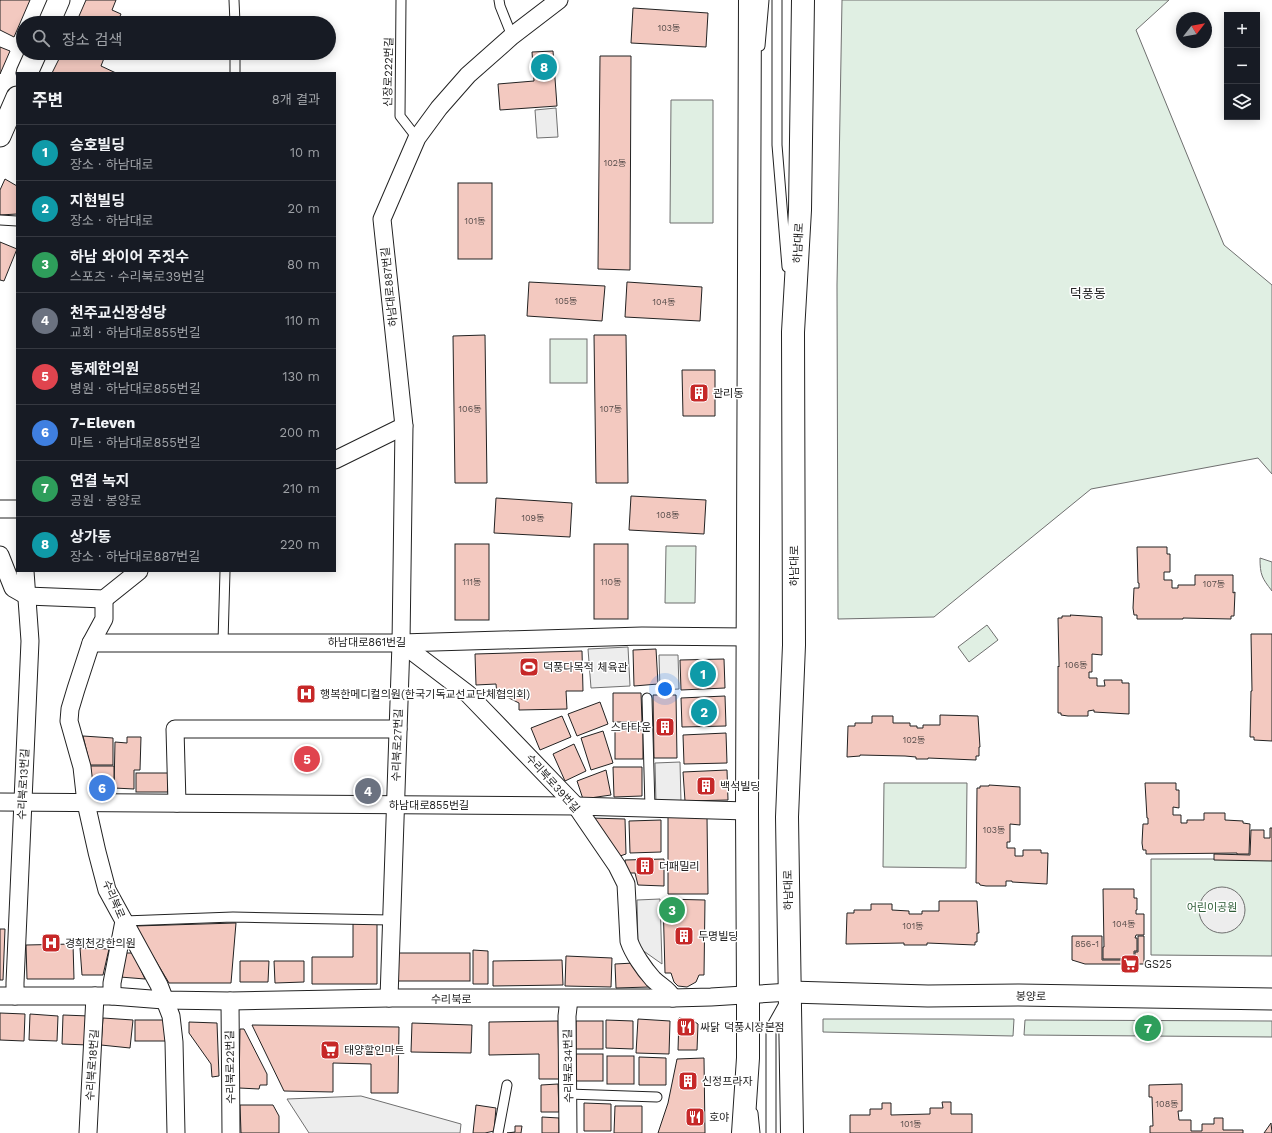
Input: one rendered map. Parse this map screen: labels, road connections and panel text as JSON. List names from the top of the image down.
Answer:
{
  "streets": {
    "main road": ["하남대로"],
    "street": [
      "하남대로887번길",
      "하남대로861번길",
      "수리북로27번길",
      "수리북로39번길",
      "수리북로13번길",
      "하남대로855번길",
      "수리북로",
      "봉양로",
      "수리북로18번길",
      "수리북로34번길",
      "수리북로22번길"
    ],
    "lane": ["신장로222번길"]
  },
  "crossings": [
    ["신장로222번길", "하남대로887번길"],
    ["하남대로", "수리북로"],
    ["하남대로", "봉양로"],
    ["하남대로887번길", "하남대로861번길"],
    ["하남대로887번길", "수리북로27번길"],
    ["하남대로887번길", "수리북로39번길"],
    ["하남대로861번길", "수리북로27번길"],
    ["하남대로861번길", "수리북로39번길"],
    ["수리북로27번길", "수리북로39번길"],
    ["수리북로27번길", "하남대로855번길"],
    ["수리북로27번길", "수리북로"],
    ["수리북로39번길", "하남대로855번길"],
    ["수리북로39번길", "수리북로"],
    ["수리북로13번길", "하남대로855번길"],
    ["수리북로13번길", "수리북로"],
    ["하남대로855번길", "수리북로"],
    ["수리북로", "봉양로"],
    ["수리북로", "수리북로18번길"],
    ["수리북로", "수리북로34번길"],
    ["수리북로", "수리북로22번길"]
  ],
  "districts": ["덕풍동"],
  "parks": ["어린이공원"],
  "places": {
    "building": [
      "관리동",
      "스타타운",
      "백석빌딩",
      "더패밀리",
      "두명빌딩",
      "신정프라자"
    ],
    "sports": ["덕풍다목적 체육관"],
    "hospital": ["행복한메디컬의원(한국기독교선교단체협의회)", "경희천강한의원"],
    "supermarket": ["GS25", "태양할인마트"],
    "restaurant": ["싸닭 덕풍시장본점", "호야"]
  },
  "house_numbers": [
    "103동",
    "102동",
    "101동",
    "105동",
    "104동",
    "106동",
    "107동",
    "108동",
    "109동",
    "111동",
    "110동",
    "107동",
    "106동",
    "102동",
    "103동",
    "104동",
    "101동",
    "856-1",
    "108동",
    "101동"
  ],
  "north": "top right",
  "page": {
    "map_buttons": ["+", "−"],
    "search": "장소 검색",
    "pins": [
      "8",
      "1",
      "2",
      "5",
      "6",
      "4",
      "3",
      "7"
    ],
    "heading": ["주변", "8개 결과"],
    "list": [
      {
        "mark": "1",
        "name": "승호빌딩",
        "note": "장소 · 하남대로",
        "value": "10 m"
      },
      {
        "mark": "2",
        "name": "지현빌딩",
        "note": "장소 · 하남대로",
        "value": "20 m"
      },
      {
        "mark": "3",
        "name": "하남 와이어 주짓수",
        "note": "스포츠 · 수리북로39번길",
        "value": "80 m"
      },
      {
        "mark": "4",
        "name": "천주교신장성당",
        "note": "교회 · 하남대로855번길",
        "value": "110 m"
      },
      {
        "mark": "5",
        "name": "동제한의원",
        "note": "병원 · 하남대로855번길",
        "value": "130 m"
      },
      {
        "mark": "6",
        "name": "7-Eleven",
        "note": "마트 · 하남대로855번길",
        "value": "200 m"
      },
      {
        "mark": "7",
        "name": "연결 녹지",
        "note": "공원 · 봉양로",
        "value": "210 m"
      },
      {
        "mark": "8",
        "name": "상가동",
        "note": "장소 · 하남대로887번길",
        "value": "220 m"
      }
    ]
  }
}
